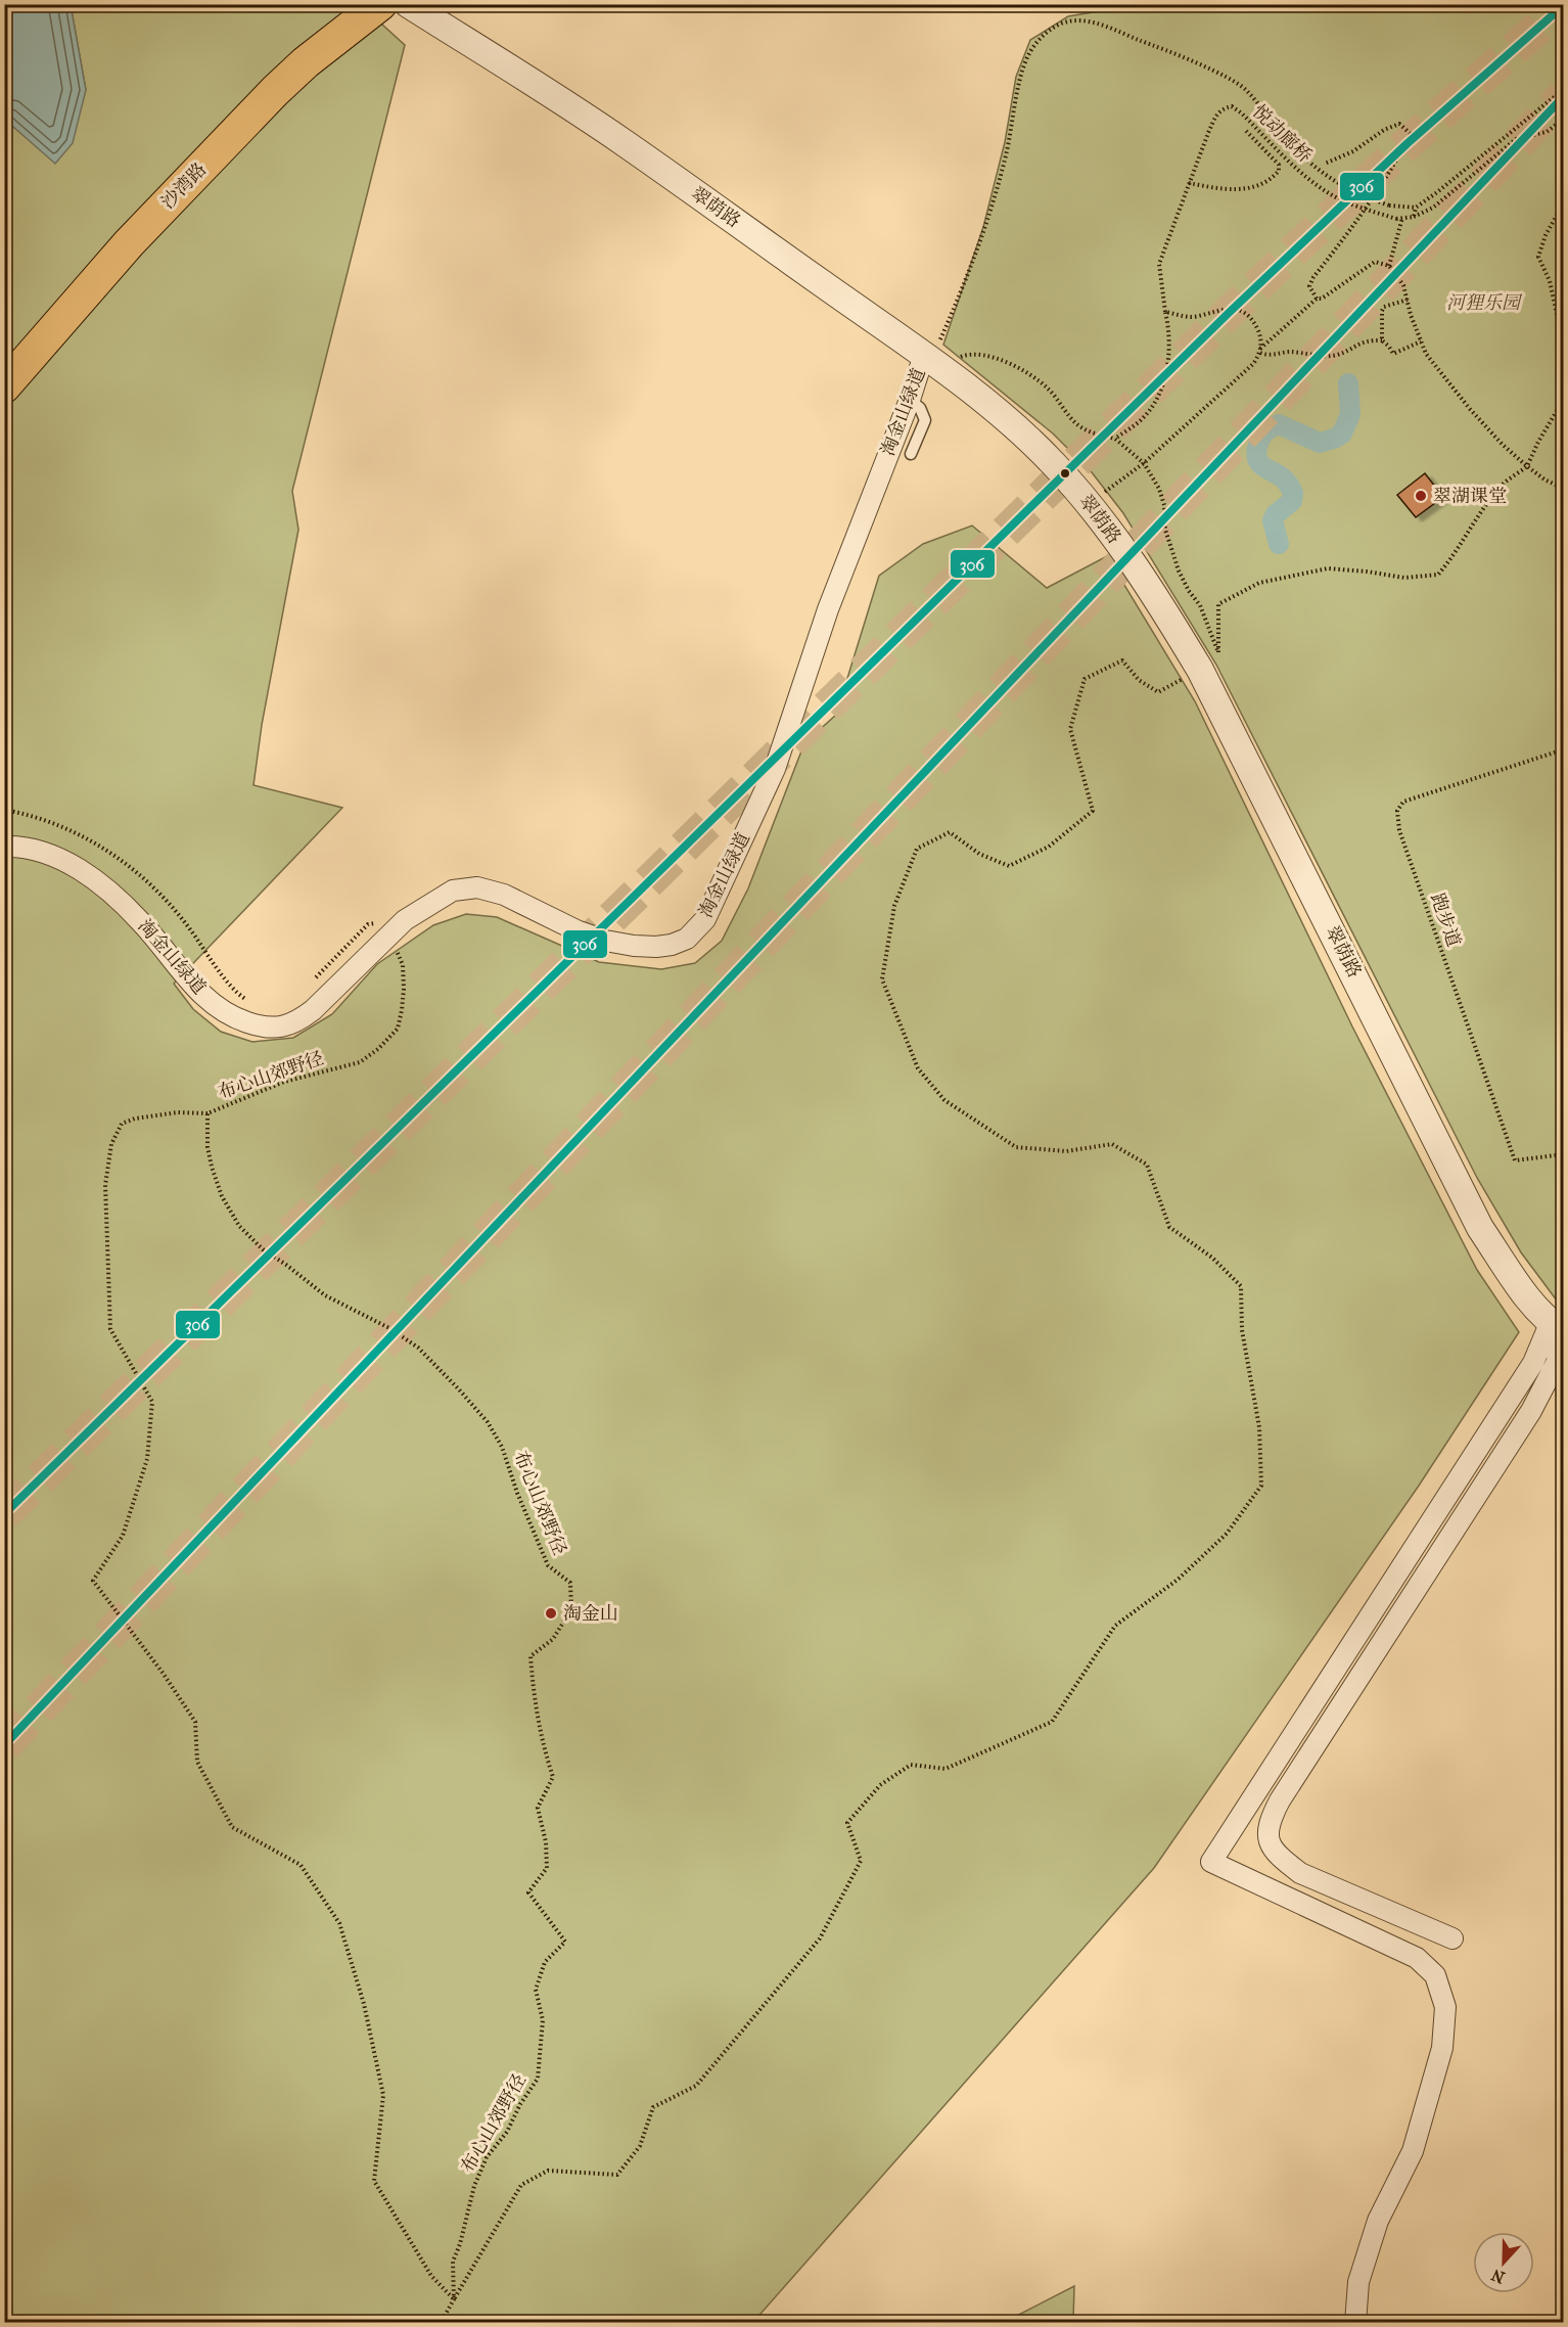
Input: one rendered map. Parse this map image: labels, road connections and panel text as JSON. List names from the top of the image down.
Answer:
{
  "streets": {
    "main road": ["沙湾路"],
    "street": ["翠荫路", "淘金山绿道"],
    "path": ["悦动廊桥", "跑步道", "布心山郊野径"]
  },
  "crossings": [
    ["翠荫路", "淘金山绿道"]
  ],
  "parks": ["河狸乐园"],
  "places": ["翠湖课堂", "淘金山"],
  "lines": ["transit line 306"],
  "north": "bottom"
}
